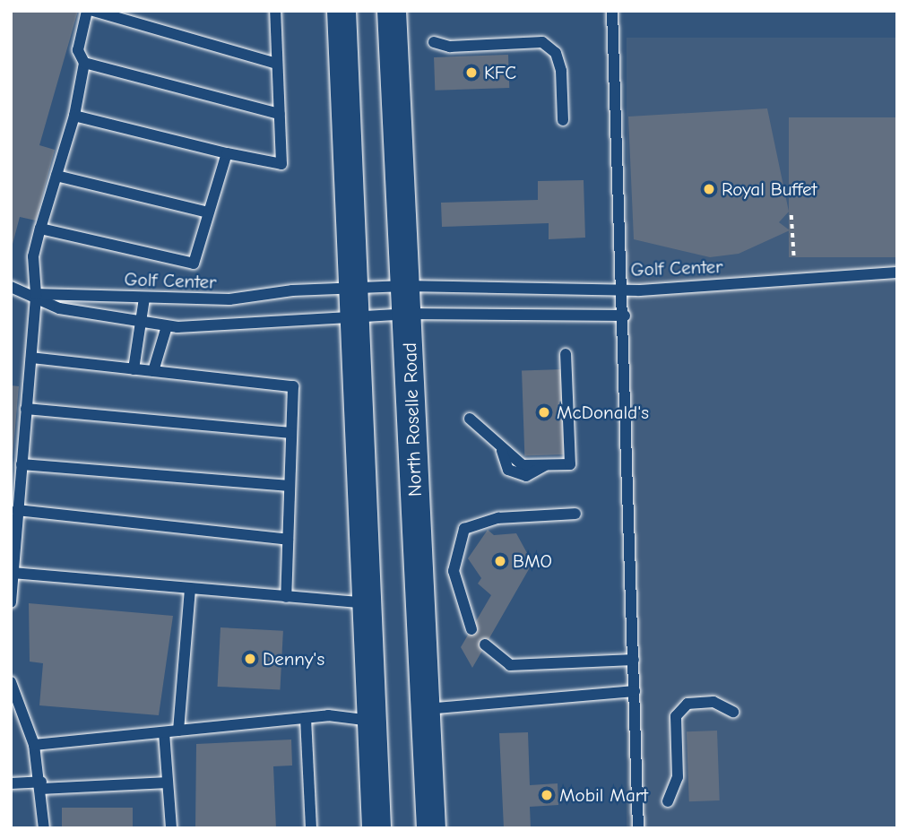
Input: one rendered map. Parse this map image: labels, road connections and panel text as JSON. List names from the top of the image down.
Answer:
{
  "streets": {
    "main road": ["North Roselle Road"],
    "lane": ["Golf Center"]
  },
  "crossings": [
    ["Golf Center", "North Roselle Road"]
  ],
  "places": [
    "KFC",
    "Royal Buffet",
    "McDonald's",
    "BMO",
    "Denny's",
    "Mobil Mart"
  ]
}
